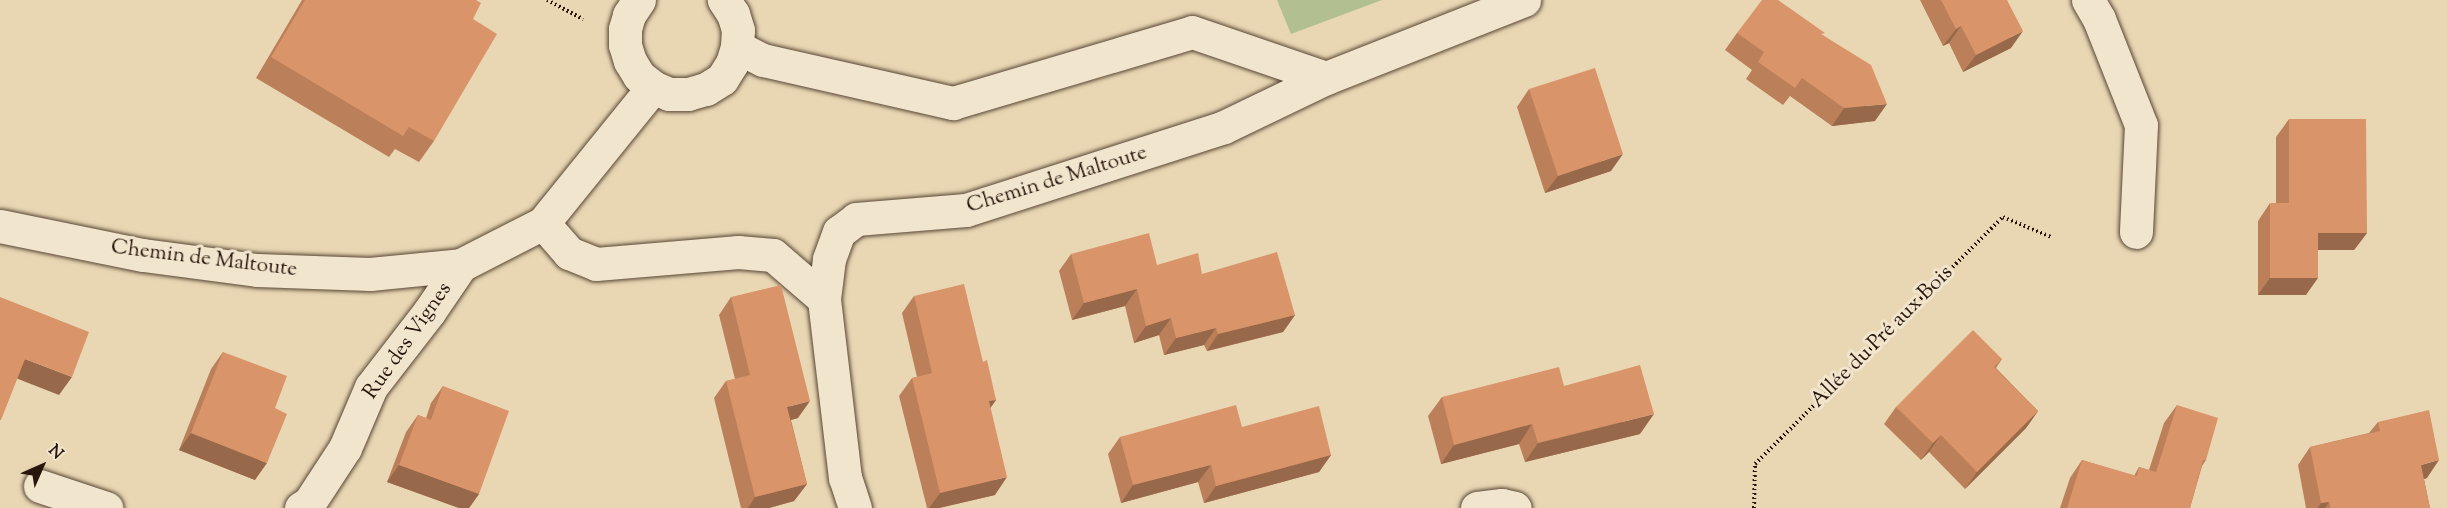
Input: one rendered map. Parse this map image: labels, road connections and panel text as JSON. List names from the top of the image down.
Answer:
{
  "streets": {
    "street": ["Chemin de Maltoute", "Rue des Vignes"],
    "path": ["Allée du Pré aux Bois"]
  },
  "crossings": [
    ["Chemin de Maltoute", "Rue des Vignes"]
  ],
  "north": "top right"
}
